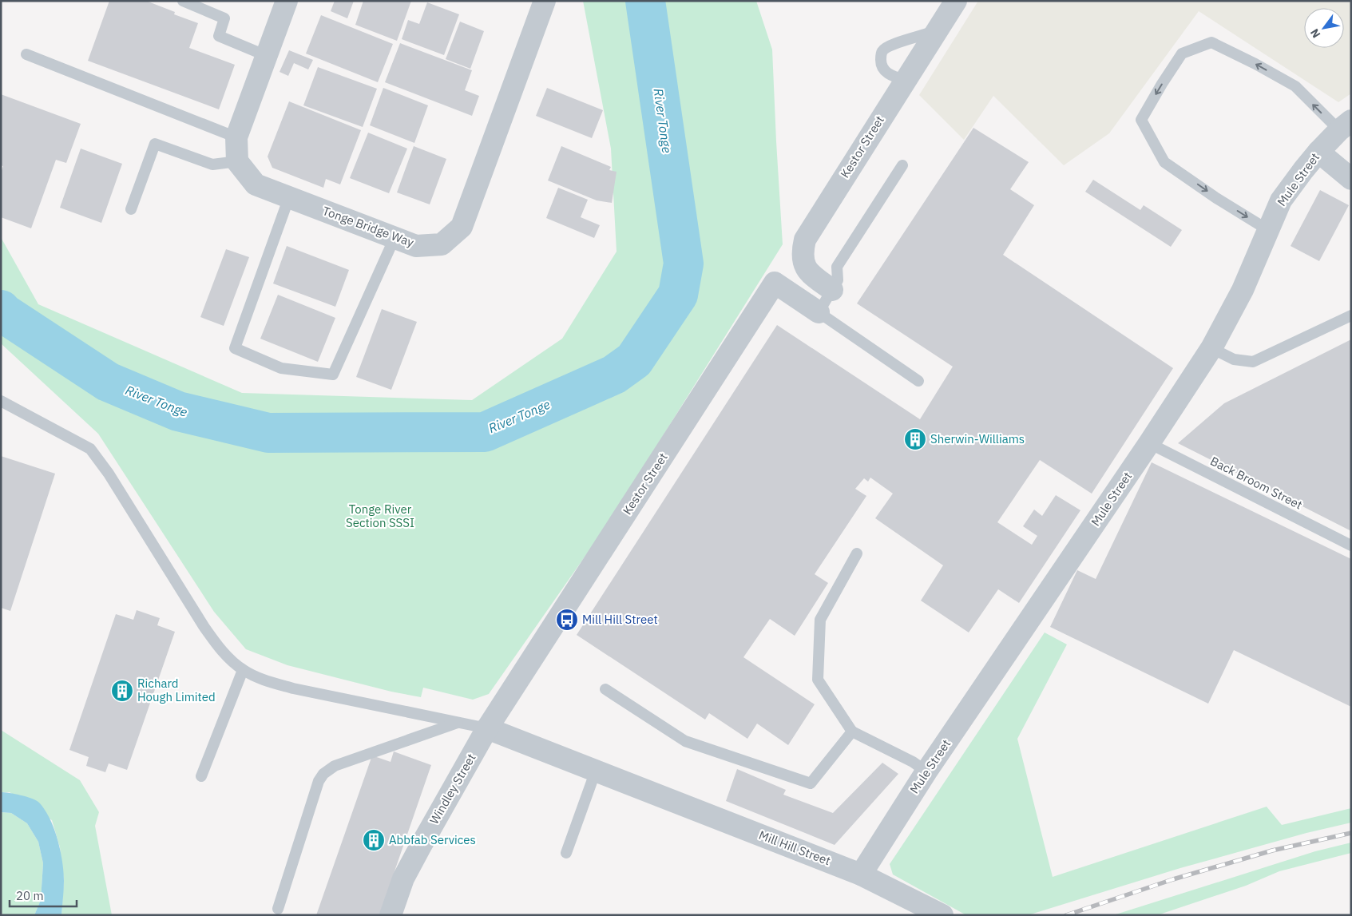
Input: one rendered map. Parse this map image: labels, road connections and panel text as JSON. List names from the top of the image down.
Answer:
{
  "streets": {
    "street": [
      "Kestor Street",
      "Mule Street",
      "Tonge Bridge Way",
      "Windley Street",
      "Mill Hill Street"
    ],
    "lane": ["Back Broom Street"]
  },
  "crossings": [
    ["Kestor Street", "Windley Street"],
    ["Kestor Street", "Mill Hill Street"],
    ["Mule Street", "Back Broom Street"],
    ["Mule Street", "Mill Hill Street"],
    ["Windley Street", "Mill Hill Street"]
  ],
  "water": ["River Tonge"],
  "parks": ["Tonge River Section SSSI"],
  "places": {
    "building": ["Sherwin-Williams", "Richard Hough Limited", "Abbfab Services"],
    "bus stop": ["Mill Hill Street"]
  },
  "scale_bar": "20 m",
  "north": "bottom left"
}
